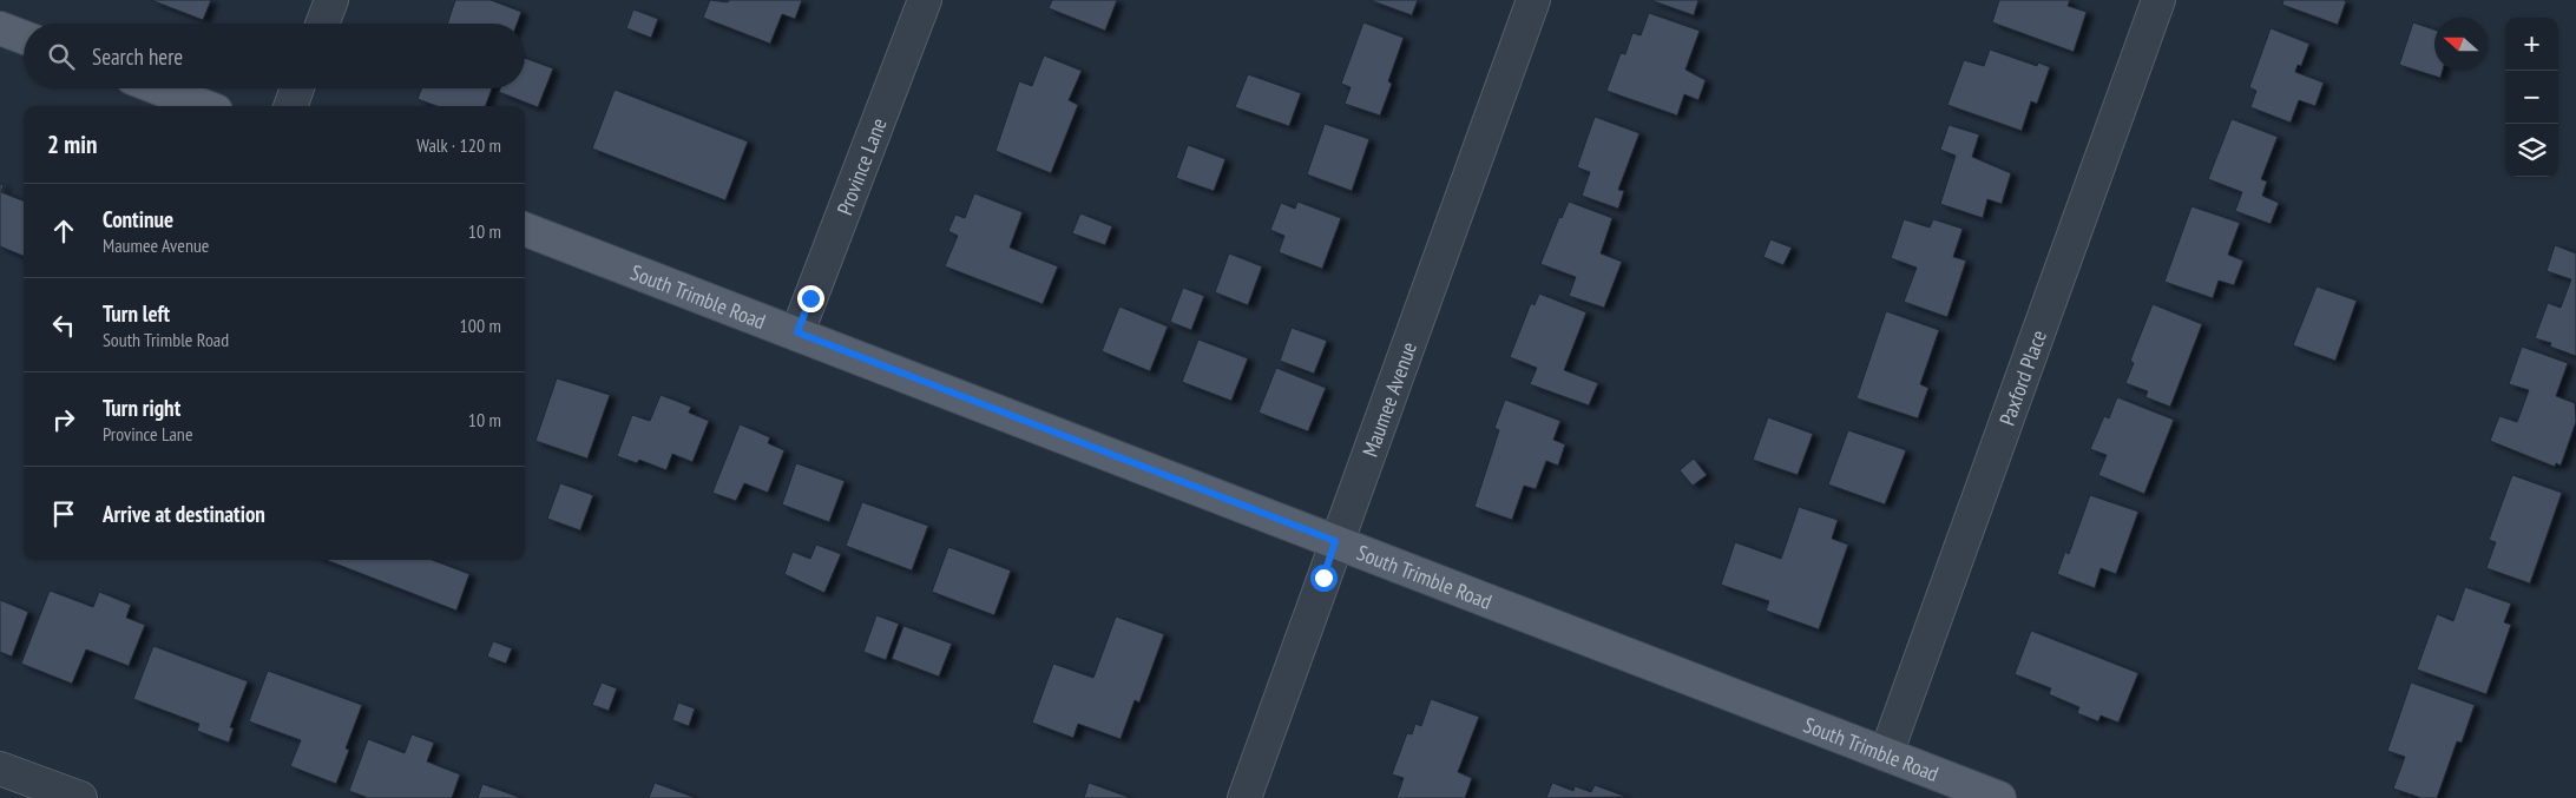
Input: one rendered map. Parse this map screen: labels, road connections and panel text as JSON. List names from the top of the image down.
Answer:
{
  "streets": {
    "main road": ["South Trimble Road"],
    "street": ["Province Lane", "Paxford Place", "Maumee Avenue"]
  },
  "crossings": [
    ["Province Lane", "South Trimble Road"],
    ["South Trimble Road", "Paxford Place"],
    ["South Trimble Road", "Maumee Avenue"]
  ],
  "north": "left",
  "page": {
    "map_buttons": ["+", "−"],
    "search": "Search here",
    "heading": ["2 min", "Walk · 120 m"],
    "list": [
      ["Continue", "Maumee Avenue", "10 m"],
      ["Turn left", "South Trimble Road", "100 m"],
      ["Turn right", "Province Lane", "10 m"],
      "Arrive at destination"
    ]
  }
}
